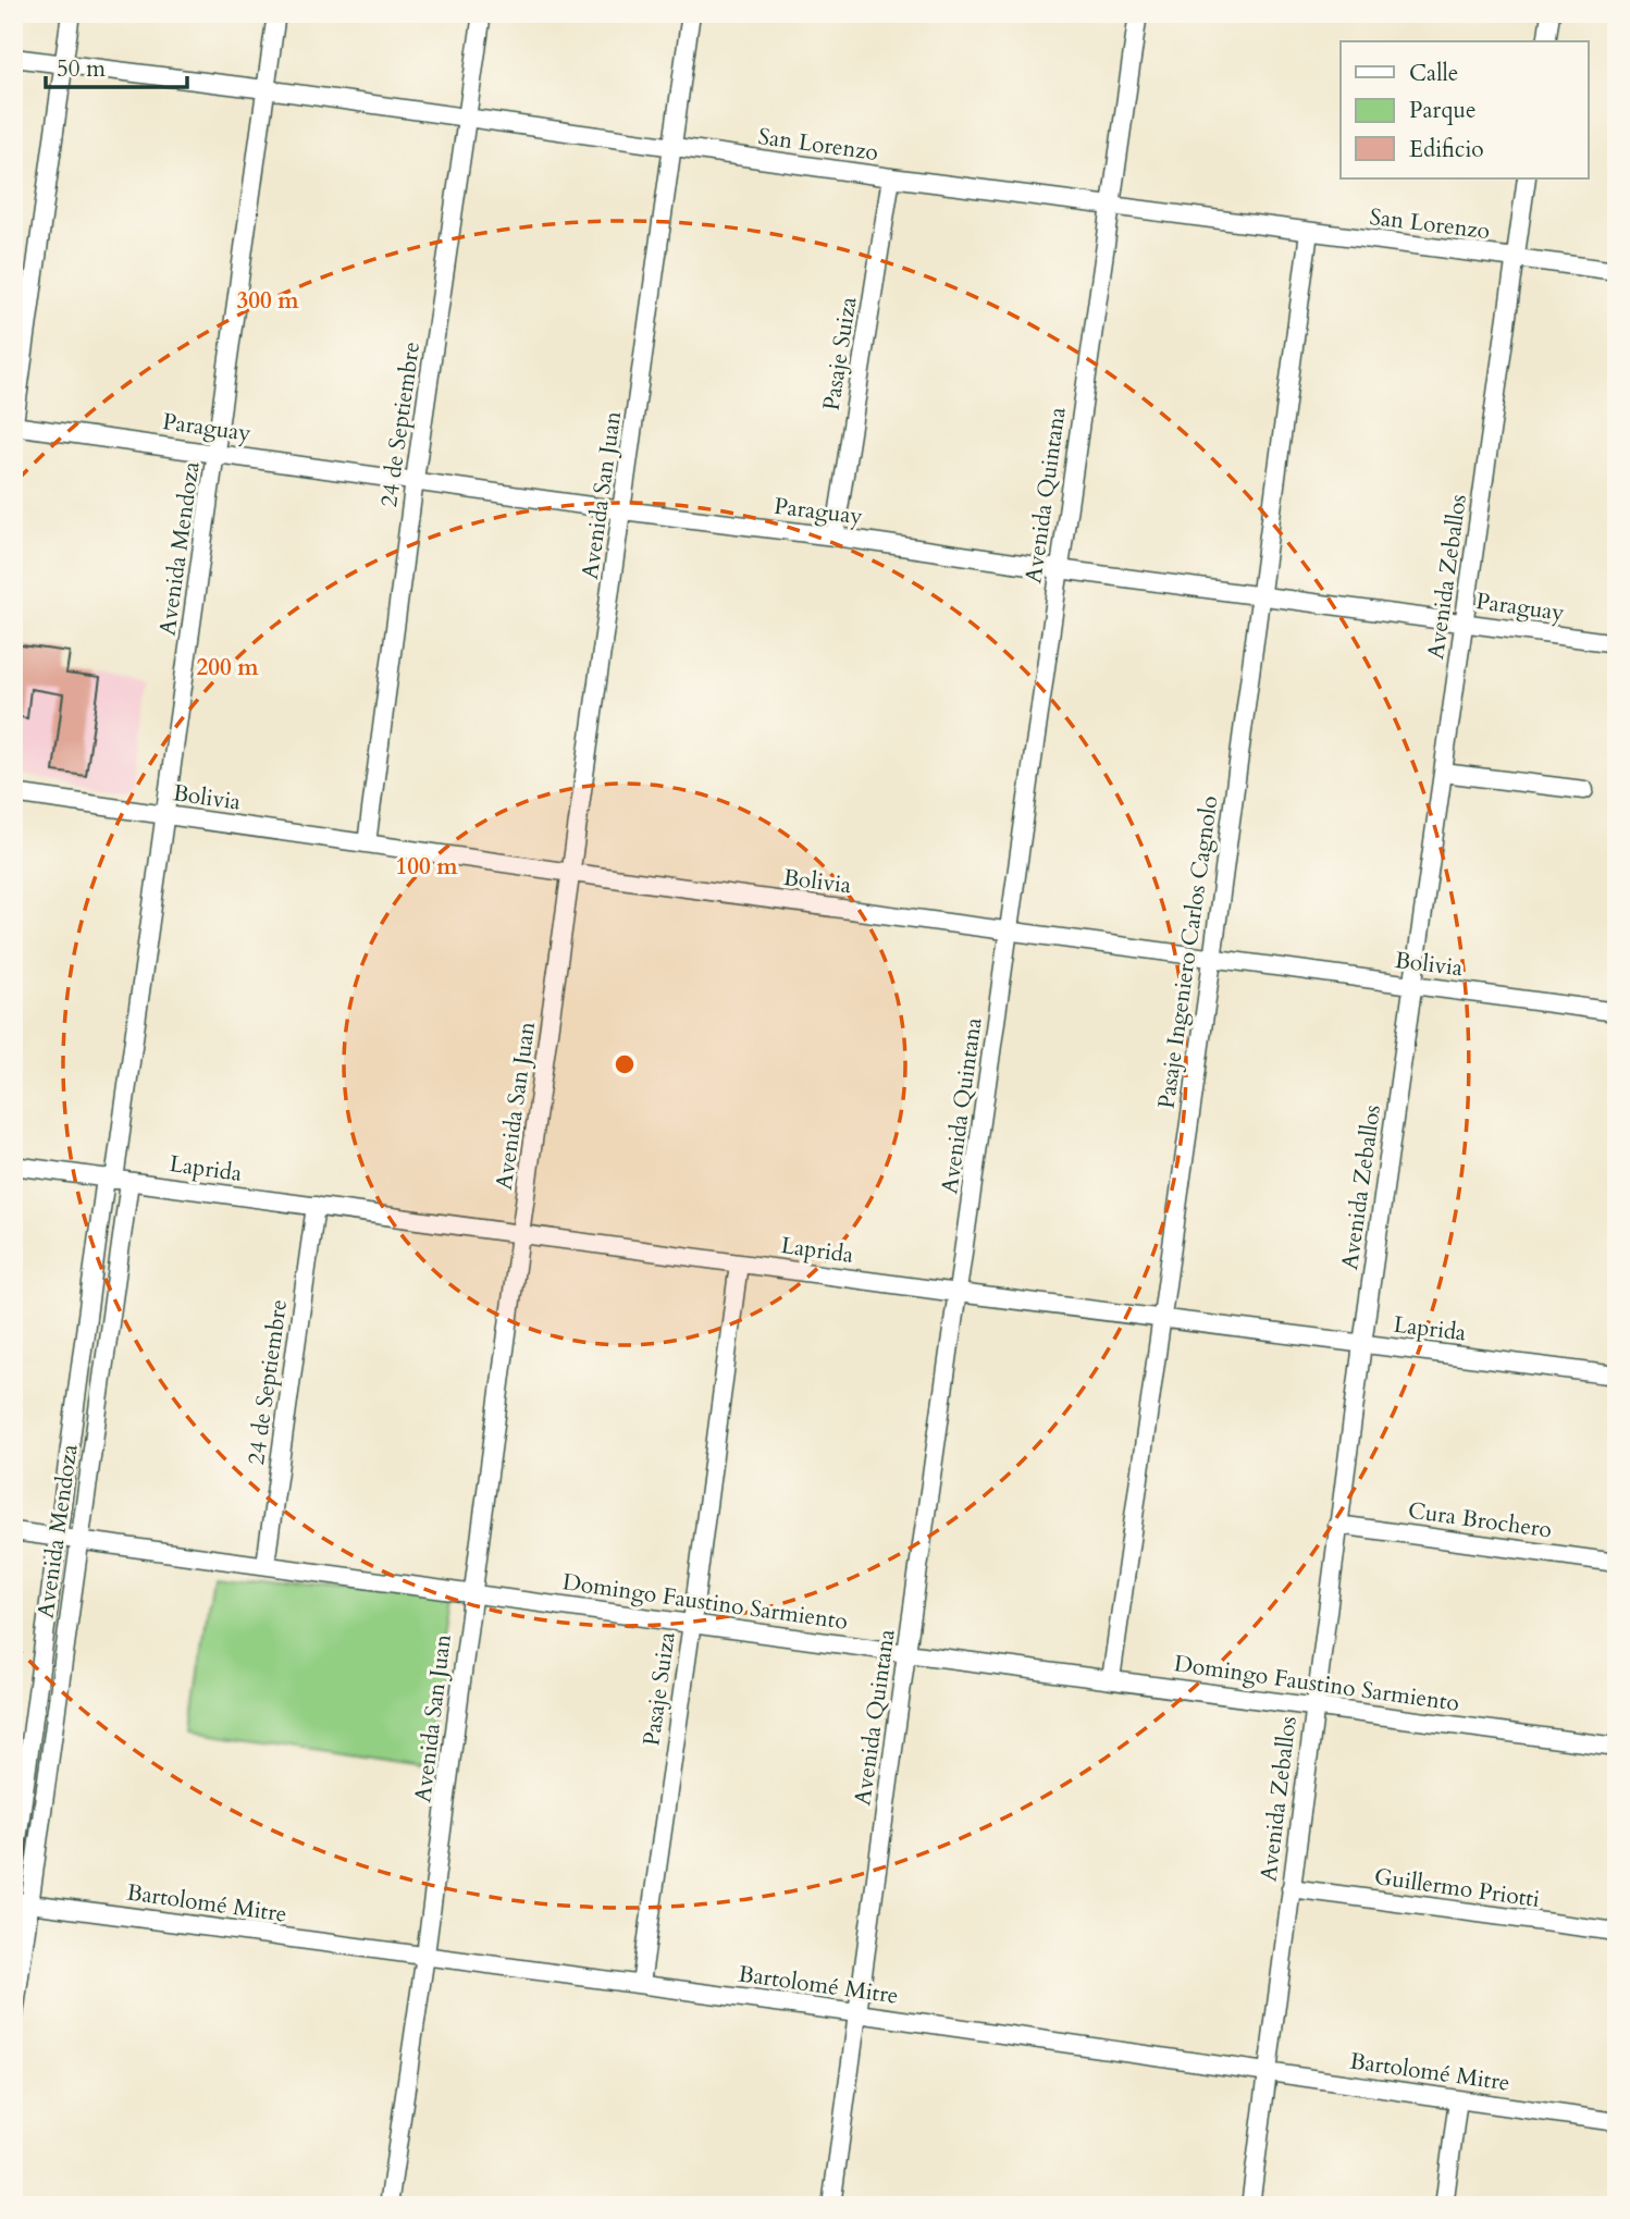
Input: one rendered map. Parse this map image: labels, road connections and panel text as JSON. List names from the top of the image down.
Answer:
{
  "streets": {
    "street": [
      "San Lorenzo",
      "Pasaje Suiza",
      "24 de Septiembre",
      "Paraguay",
      "Avenida San Juan",
      "Avenida Quintana",
      "Avenida Mendoza",
      "Avenida Zeballos",
      "Bolivia",
      "Pasaje Ingeniero Carlos Cagnolo",
      "Laprida",
      "Cura Brochero",
      "Domingo Faustino Sarmiento",
      "Guillermo Priotti",
      "Bartolomé Mitre"
    ]
  },
  "crossings": [
    ["San Lorenzo", "Pasaje Suiza"],
    ["San Lorenzo", "24 de Septiembre"],
    ["San Lorenzo", "Avenida San Juan"],
    ["San Lorenzo", "Avenida Quintana"],
    ["San Lorenzo", "Avenida Mendoza"],
    ["San Lorenzo", "Avenida Zeballos"],
    ["San Lorenzo", "Pasaje Ingeniero Carlos Cagnolo"],
    ["Pasaje Suiza", "Paraguay"],
    ["Pasaje Suiza", "Laprida"],
    ["Pasaje Suiza", "Domingo Faustino Sarmiento"],
    ["Pasaje Suiza", "Bartolomé Mitre"],
    ["24 de Septiembre", "Paraguay"],
    ["24 de Septiembre", "Bolivia"],
    ["24 de Septiembre", "Laprida"],
    ["24 de Septiembre", "Domingo Faustino Sarmiento"],
    ["Paraguay", "Avenida San Juan"],
    ["Paraguay", "Avenida Quintana"],
    ["Paraguay", "Avenida Mendoza"],
    ["Paraguay", "Avenida Zeballos"],
    ["Paraguay", "Pasaje Ingeniero Carlos Cagnolo"],
    ["Avenida San Juan", "Bolivia"],
    ["Avenida San Juan", "Laprida"],
    ["Avenida San Juan", "Domingo Faustino Sarmiento"],
    ["Avenida San Juan", "Bartolomé Mitre"],
    ["Avenida Quintana", "Bolivia"],
    ["Avenida Quintana", "Laprida"],
    ["Avenida Quintana", "Domingo Faustino Sarmiento"],
    ["Avenida Quintana", "Bartolomé Mitre"],
    ["Avenida Mendoza", "Bolivia"],
    ["Avenida Mendoza", "Laprida"],
    ["Avenida Mendoza", "Domingo Faustino Sarmiento"],
    ["Avenida Mendoza", "Bartolomé Mitre"],
    ["Avenida Zeballos", "Bolivia"],
    ["Avenida Zeballos", "Laprida"],
    ["Avenida Zeballos", "Cura Brochero"],
    ["Avenida Zeballos", "Domingo Faustino Sarmiento"],
    ["Avenida Zeballos", "Guillermo Priotti"],
    ["Avenida Zeballos", "Bartolomé Mitre"],
    ["Bolivia", "Pasaje Ingeniero Carlos Cagnolo"],
    ["Pasaje Ingeniero Carlos Cagnolo", "Laprida"],
    ["Pasaje Ingeniero Carlos Cagnolo", "Domingo Faustino Sarmiento"]
  ],
  "legend": ["Calle", "Parque", "Edificio"],
  "scale_bar": "50 m",
  "rings": ["300 m", "200 m", "100 m"]
}
